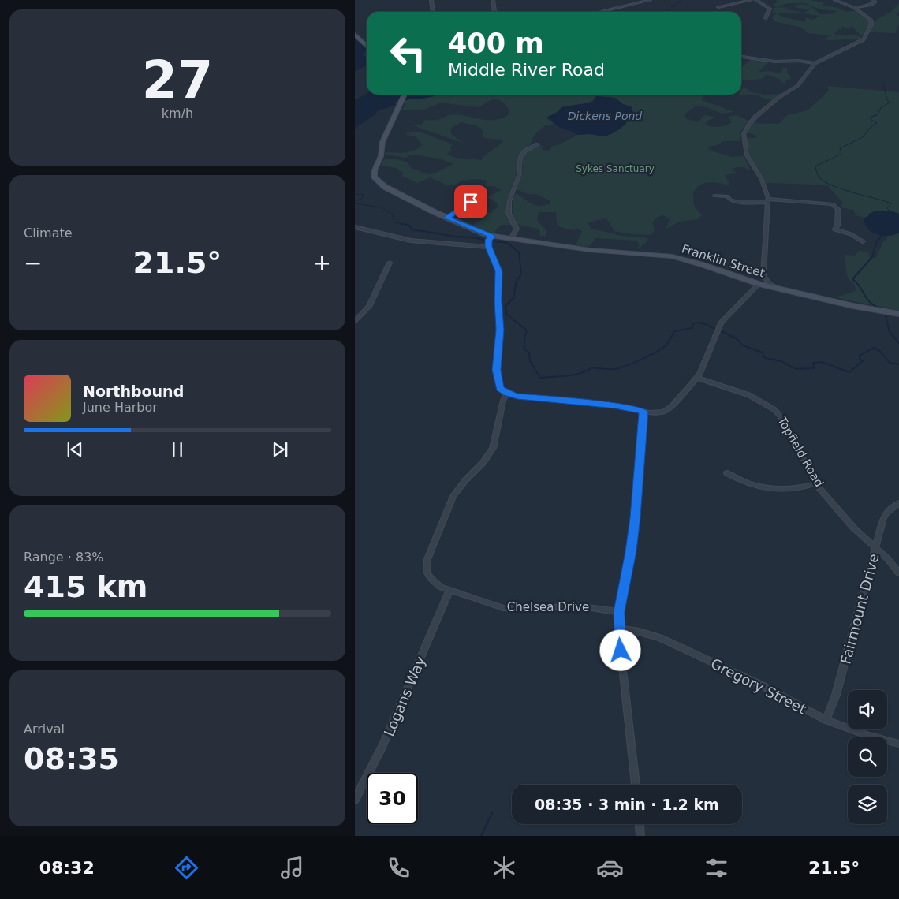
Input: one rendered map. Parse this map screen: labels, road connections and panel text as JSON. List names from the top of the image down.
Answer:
{
  "streets": {
    "main road": ["Franklin Street"],
    "street": [
      "Topfield Road",
      "Chelsea Drive",
      "Fairmount Drive",
      "Gregory Street",
      "Logans Way"
    ]
  },
  "crossings": [
    ["Topfield Road", "Fairmount Drive"],
    ["Chelsea Drive", "Logans Way"],
    ["Fairmount Drive", "Gregory Street"]
  ],
  "water": ["Dickens Pond"],
  "parks": ["Sykes Sanctuary"],
  "page": {
    "tile": [
      ["27", "km/h"],
      "Climate",
      ["Range · 83%", "415 km"],
      ["Arrival", "08:35"]
    ],
    "turn": ["400 m", "Middle River Road"],
    "heat": ["−", "21.5°", "+"],
    "song": ["Northbound", "June Harbor"],
    "limit": "30",
    "trip": "08:35 · 3 min · 1.2 km",
    "tabs": ["08:32", "21.5°"]
  }
}
